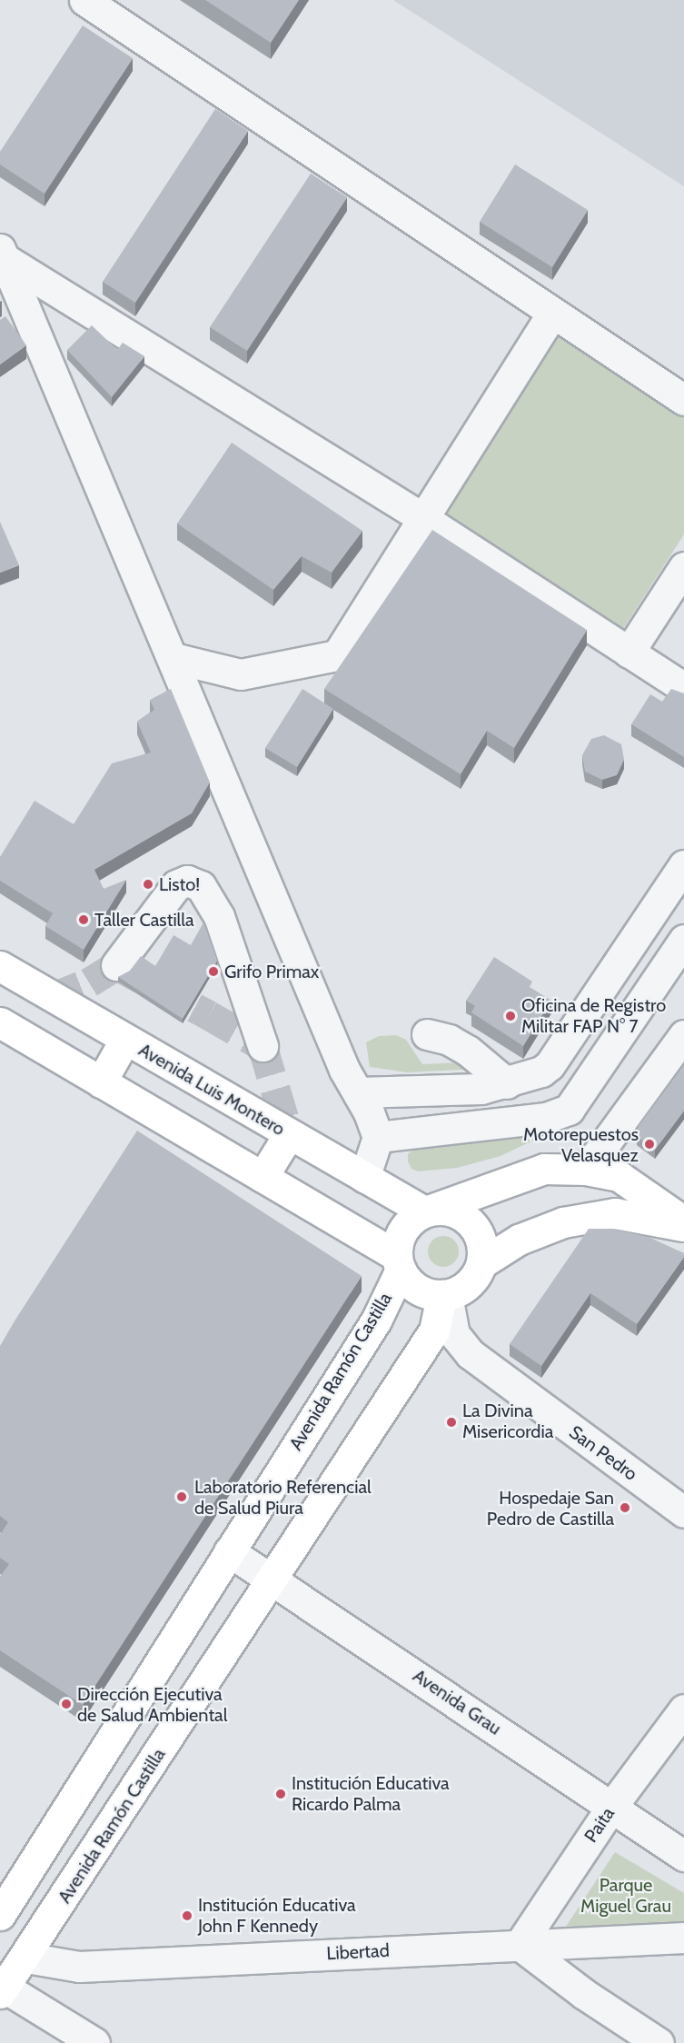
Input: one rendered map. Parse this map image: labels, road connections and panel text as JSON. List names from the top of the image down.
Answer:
{
  "streets": {
    "main road": ["Avenida Luis Montero", "Avenida Ramón Castilla"],
    "street": [
      "San Pedro",
      "Avenida Grau",
      "Paita",
      "Libertad"
    ]
  },
  "crossings": [
    ["Avenida Luis Montero", "Avenida Ramón Castilla"],
    ["Avenida Luis Montero", "San Pedro"],
    ["Avenida Ramón Castilla", "San Pedro"],
    ["Avenida Ramón Castilla", "Avenida Grau"],
    ["Avenida Ramón Castilla", "Libertad"],
    ["Avenida Grau", "Paita"],
    ["Paita", "Libertad"]
  ],
  "parks": ["Parque Miguel Grau"],
  "places": [
    "Listo!",
    "Taller Castilla",
    "Grifo Primax",
    "Oficina de Registro Militar FAP N° 7",
    "Motorepuestos Velasquez",
    "La Divina Misericordia",
    "Laboratorio Referencial de Salud Piura",
    "Hospedaje San Pedro de Castilla",
    "Dirección Ejecutiva de Salud Ambiental",
    "Institución Educativa Ricardo Palma",
    "Institución Educativa John F Kennedy"
  ]
}
